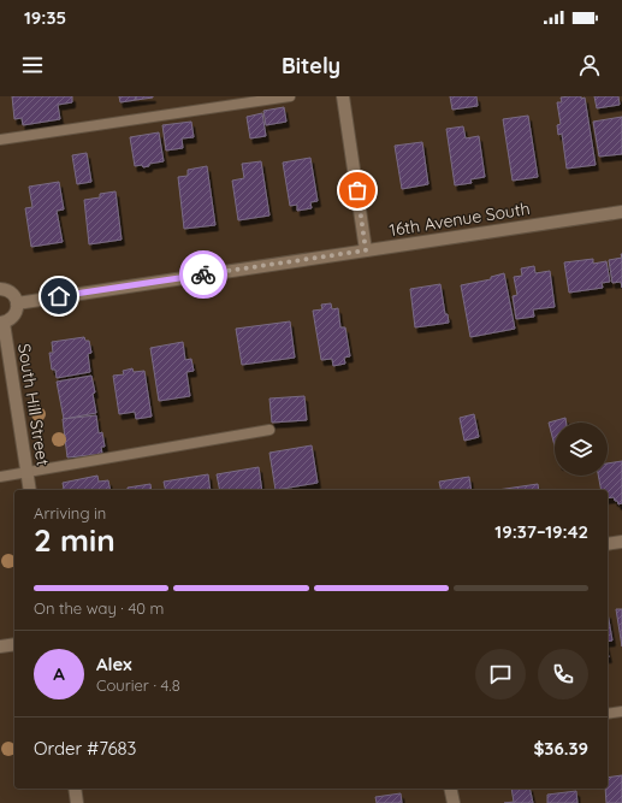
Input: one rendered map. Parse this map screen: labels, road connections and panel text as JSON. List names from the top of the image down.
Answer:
{
  "streets": {
    "street": ["16th Avenue South", "South Hill Street"]
  },
  "page": {
    "status": "19:35",
    "header": "Bitely",
    "heading": ["2 min", "Arriving in", "19:37–19:42"],
    "panel": [
      "Alex",
      "Courier · 4.8",
      "Order #7683",
      "$36.39"
    ],
    "bar": "On the way · 40 m",
    "round": "A"
  }
}
